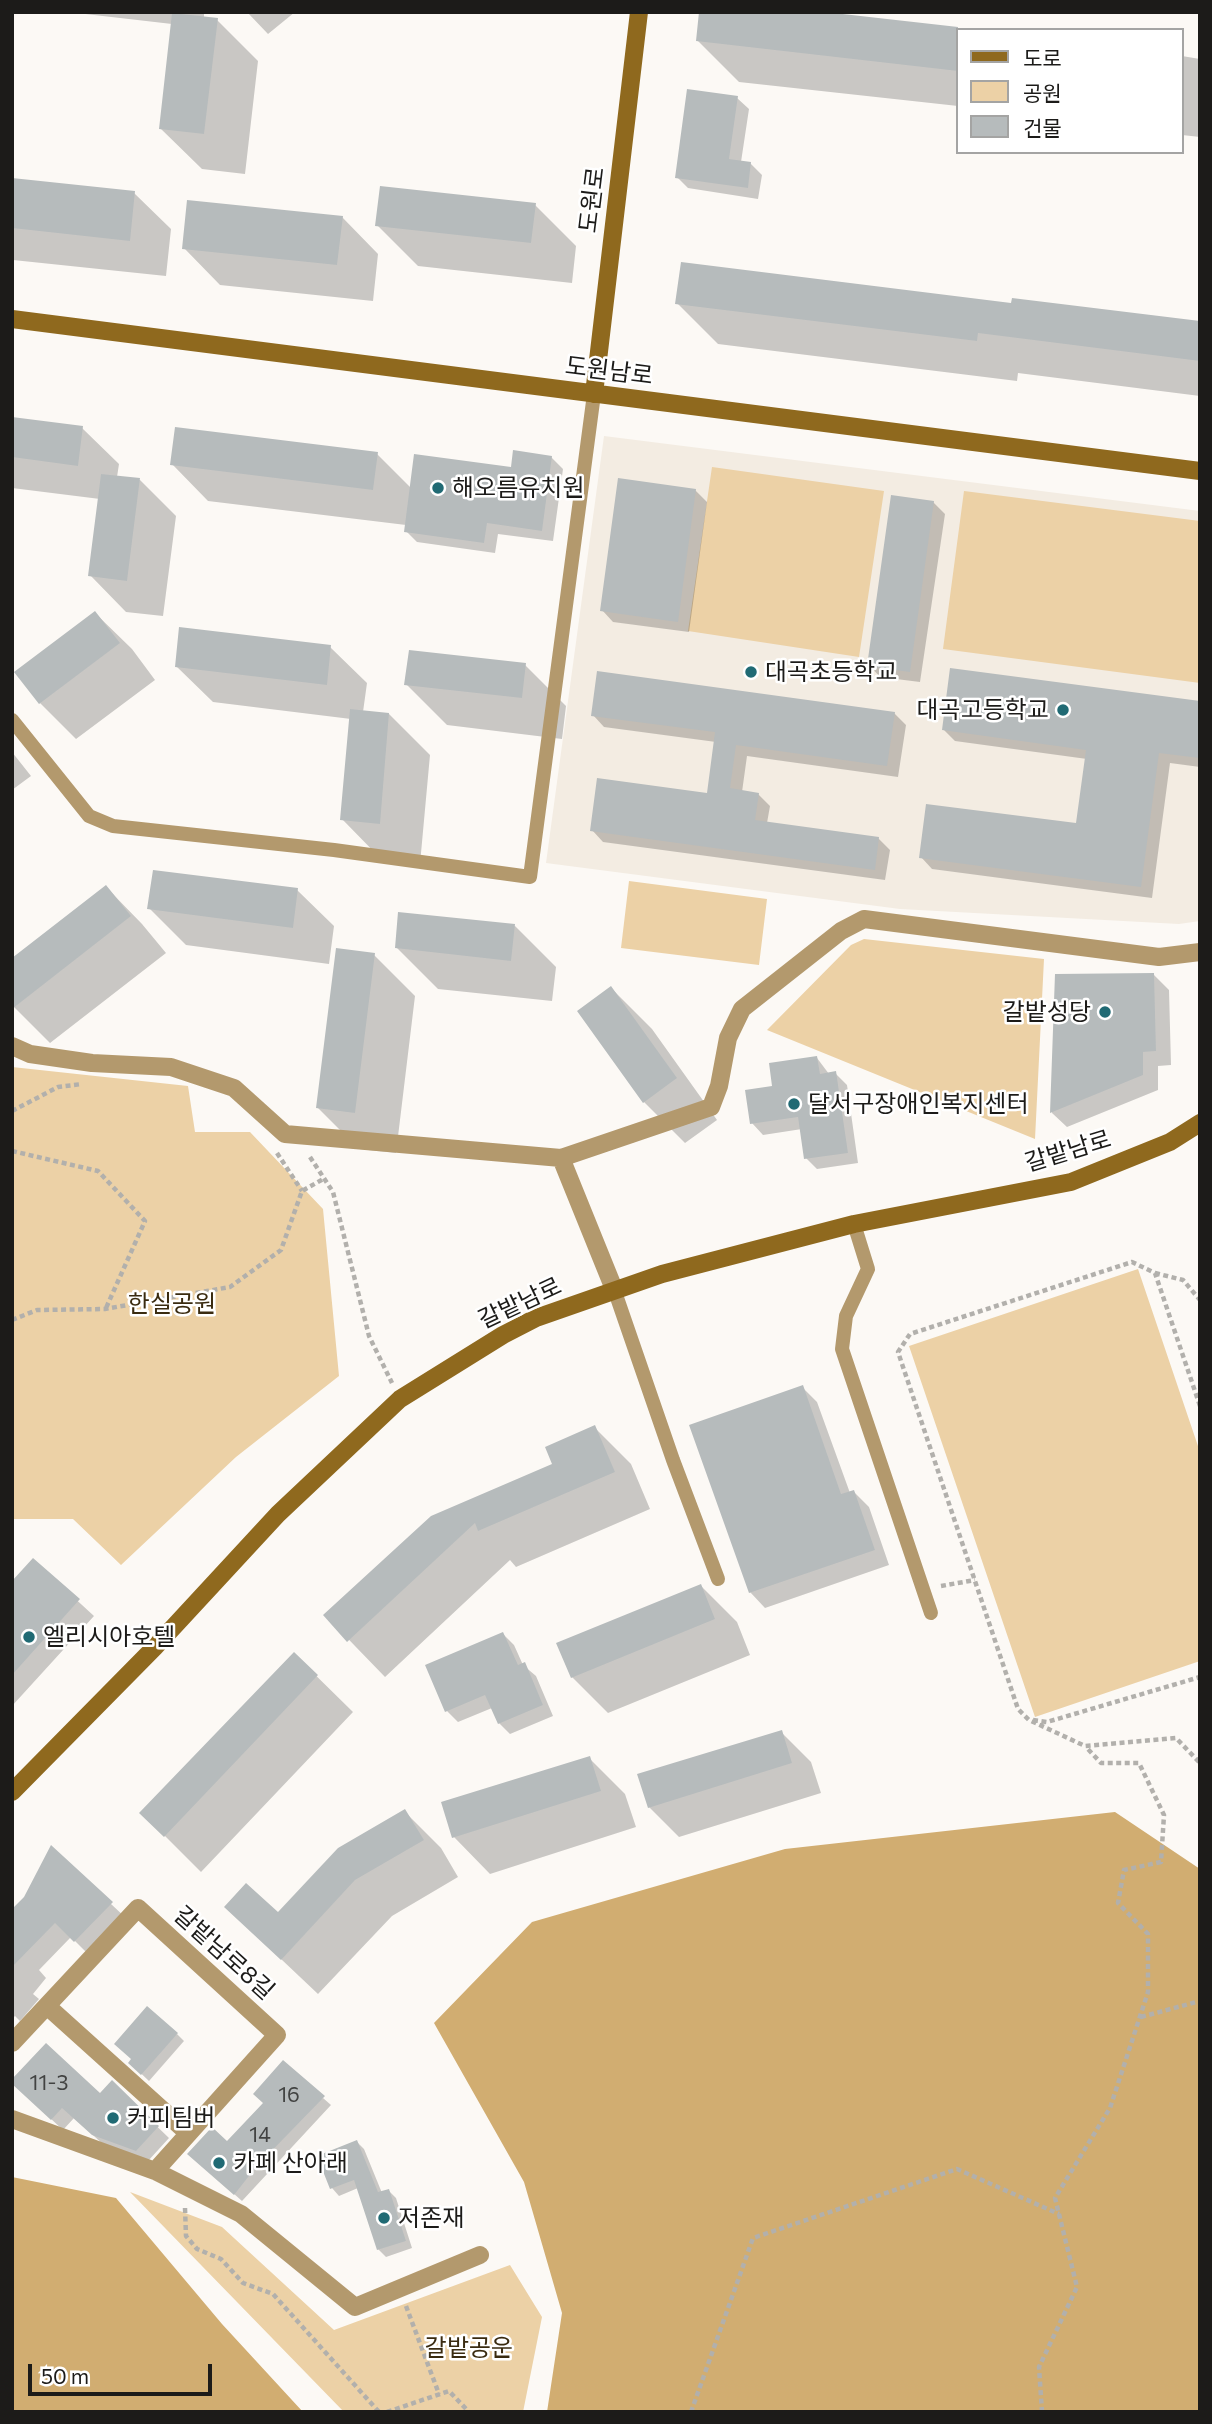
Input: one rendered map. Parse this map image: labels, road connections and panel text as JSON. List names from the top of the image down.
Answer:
{
  "streets": {
    "street": [
      "도원로",
      "도원남로",
      "갈밭남로",
      "갈밭남로8길"
    ]
  },
  "crossings": [
    ["도원로", "도원남로"]
  ],
  "parks": ["한실공원", "갈밭공운"],
  "places": [
    "해오름유치원",
    "대곡초등학교",
    "대곡고등학교",
    "갈밭성당",
    "달서구장애인복지센터",
    "엘리시아호텔",
    "커피팀버",
    "카페 산아래",
    "저존재"
  ],
  "house_numbers": ["11-3", "16", "14"],
  "legend": ["도로", "공원", "건물"],
  "scale_bar": "50 m"
}
